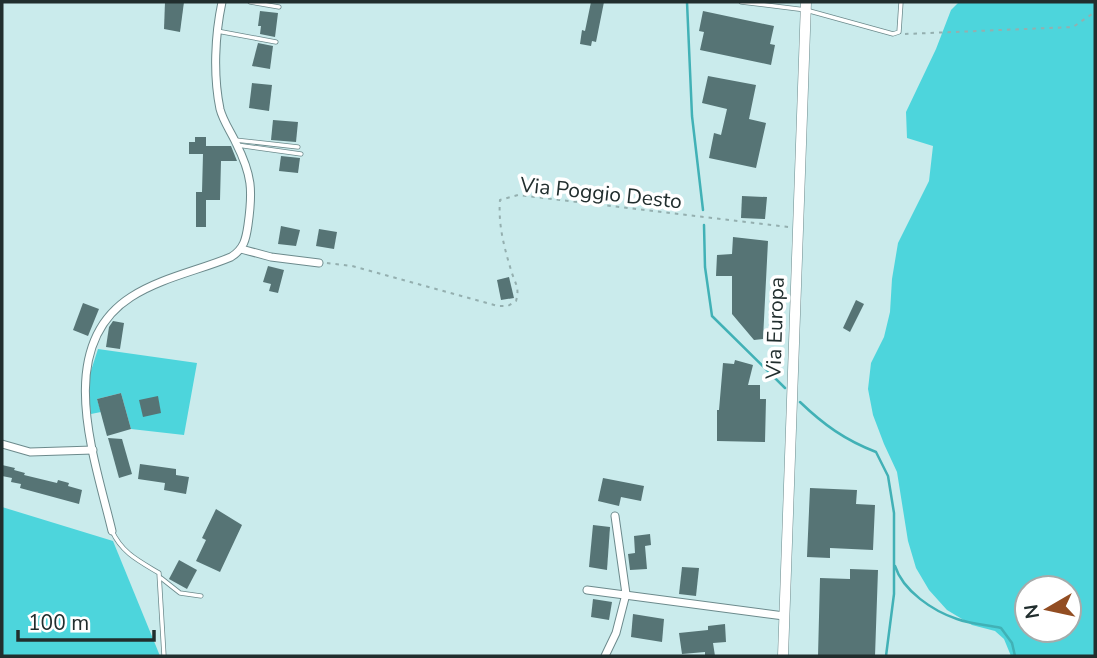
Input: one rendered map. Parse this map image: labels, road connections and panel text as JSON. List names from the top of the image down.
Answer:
{
  "streets": {
    "main road": ["Via Europa"],
    "path": ["Via Poggio Desto"]
  },
  "crossings": [
    ["Via Poggio Desto", "Via Europa"]
  ],
  "scale_bar": "100 m",
  "north": "left"
}
